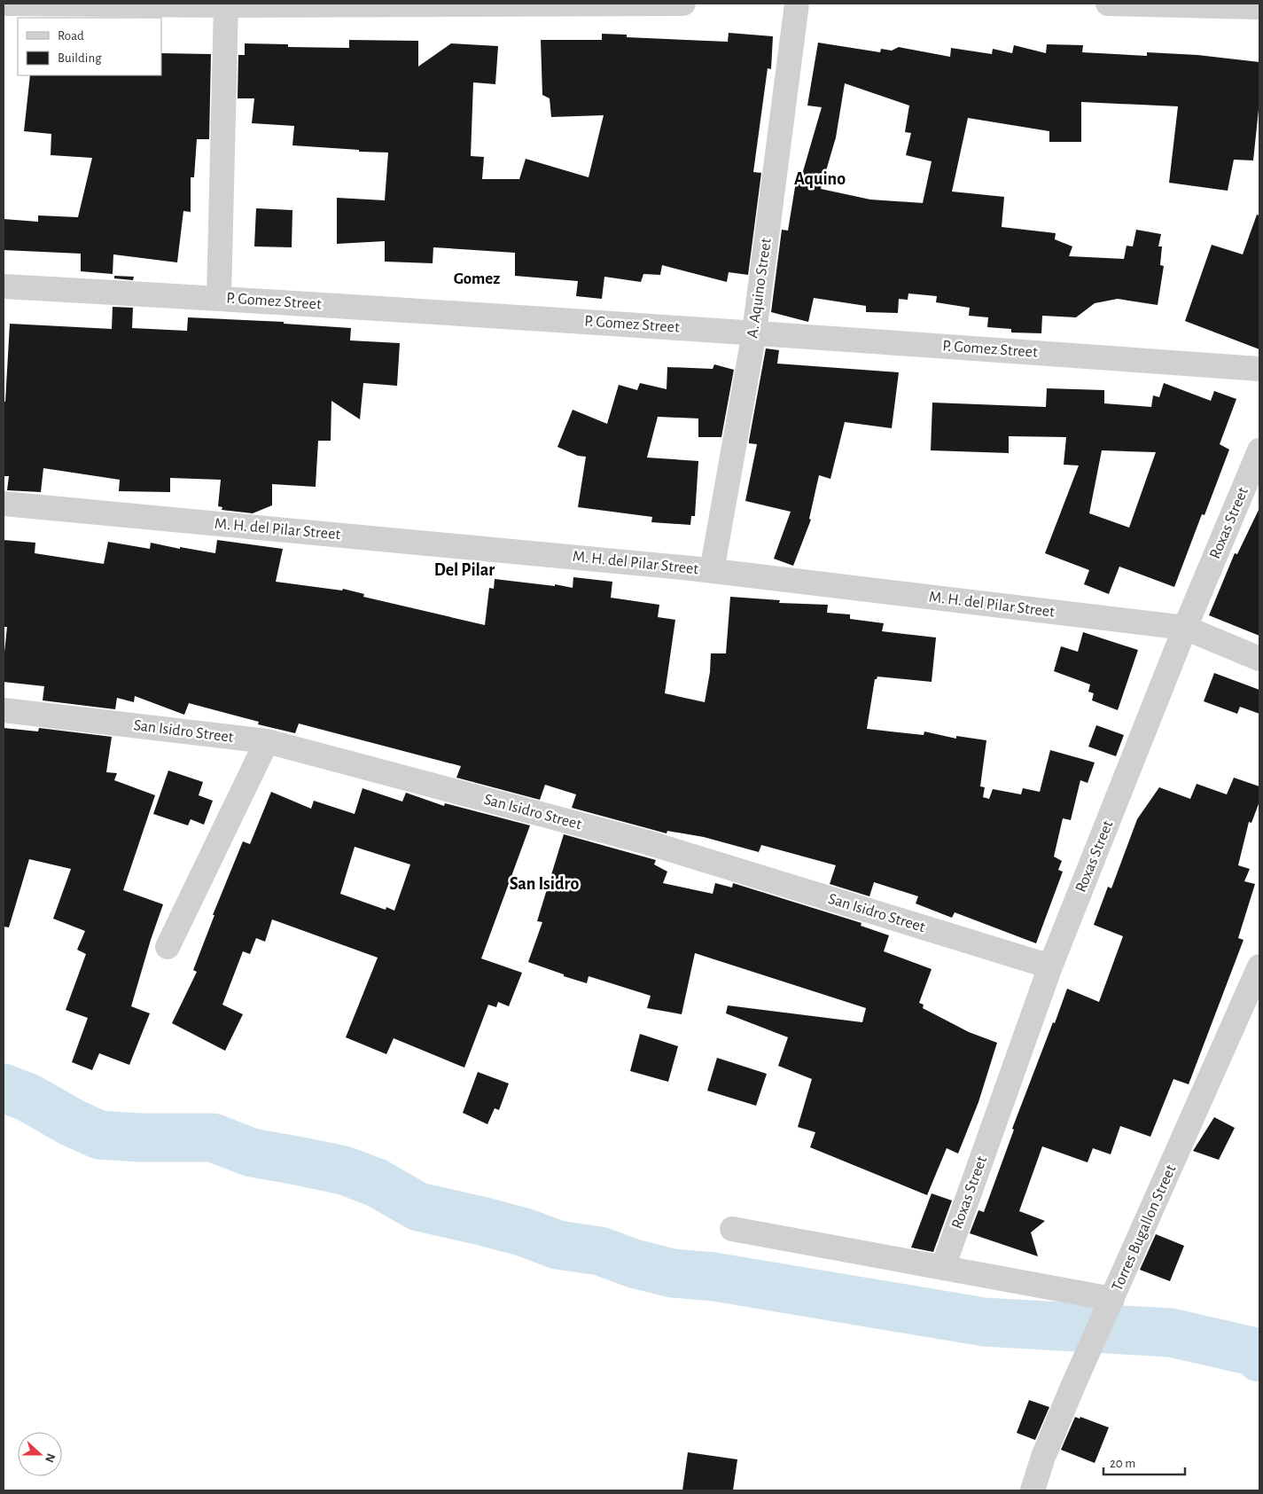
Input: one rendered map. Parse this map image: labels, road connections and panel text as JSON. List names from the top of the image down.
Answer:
{
  "streets": {
    "street": [
      "A. Aquino Street",
      "P. Gomez Street",
      "Roxas Street",
      "M. H. del Pilar Street",
      "San Isidro Street",
      "Torres Bugallon Street"
    ]
  },
  "crossings": [
    ["A. Aquino Street", "P. Gomez Street"],
    ["A. Aquino Street", "M. H. del Pilar Street"],
    ["Roxas Street", "M. H. del Pilar Street"],
    ["Roxas Street", "San Isidro Street"]
  ],
  "districts": [
    "Aquino",
    "Gomez",
    "Del Pilar",
    "San Isidro"
  ],
  "legend": ["Road", "Building"],
  "scale_bar": "20 m",
  "north": "right"
}
